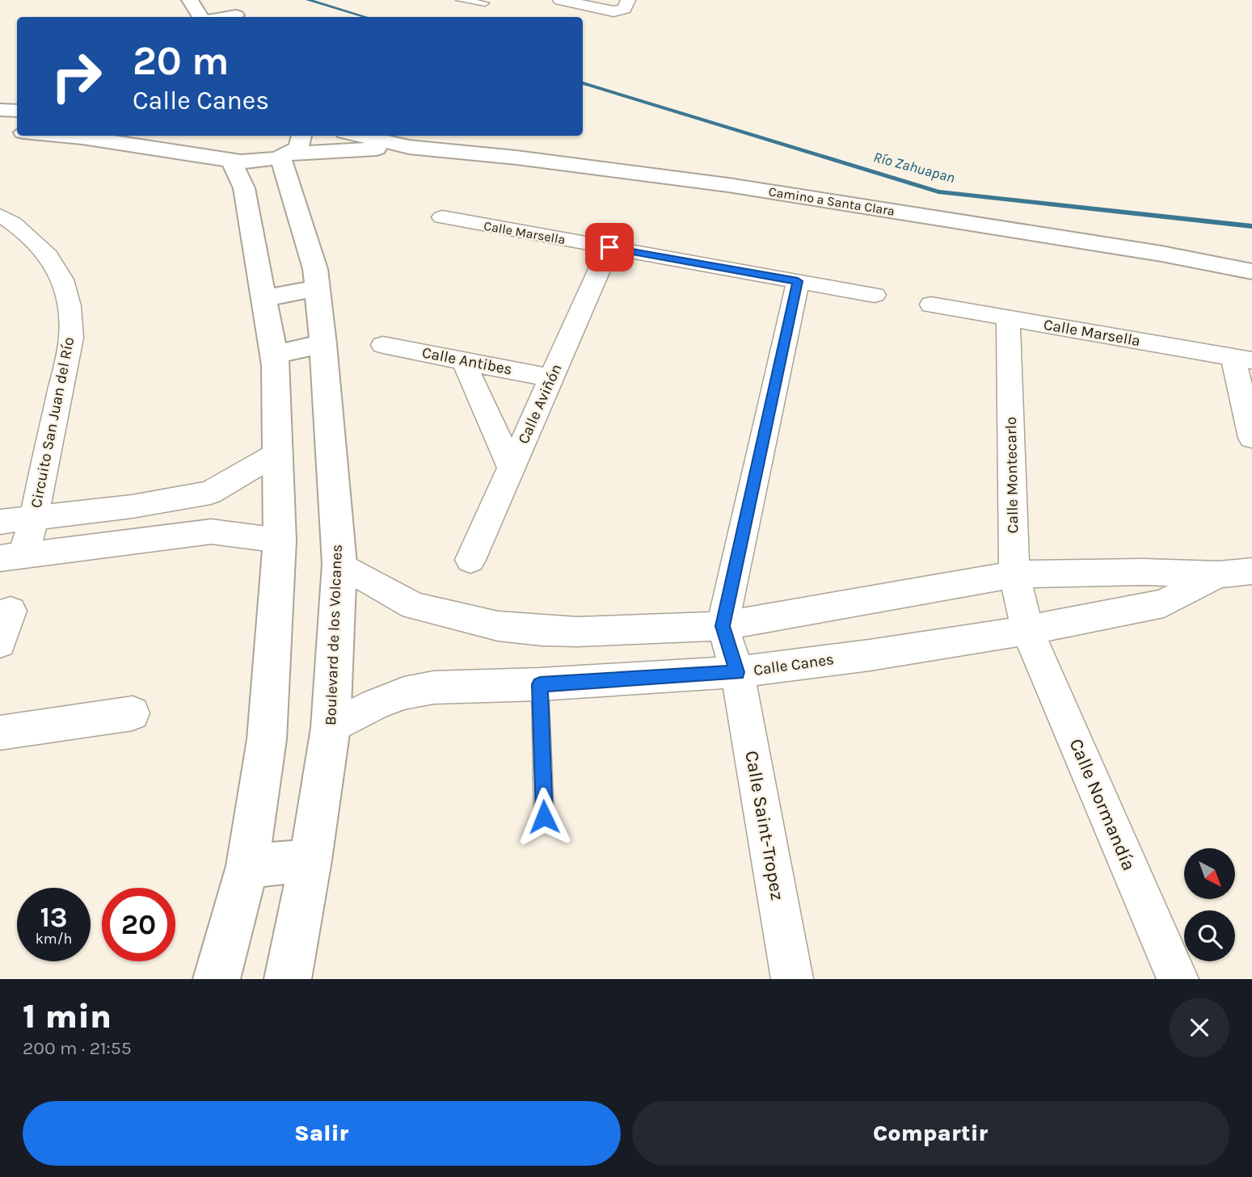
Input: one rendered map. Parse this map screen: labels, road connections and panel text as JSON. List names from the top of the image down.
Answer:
{
  "streets": {
    "street": [
      "Camino a Santa Clara",
      "Calle Marsella",
      "Calle Antibes",
      "Calle Aviñón",
      "Circuito San Juan del Río",
      "Calle Montecarlo",
      "Boulevard de los Volcanes",
      "Calle Canes",
      "Calle Normandía",
      "Calle Saint-Tropez"
    ]
  },
  "crossings": [
    ["Camino a Santa Clara", "Boulevard de los Volcanes"],
    ["Calle Marsella", "Calle Aviñón"],
    ["Calle Marsella", "Calle Montecarlo"],
    ["Calle Antibes", "Calle Aviñón"],
    ["Calle Montecarlo", "Calle Canes"],
    ["Calle Montecarlo", "Calle Normandía"],
    ["Boulevard de los Volcanes", "Calle Canes"],
    ["Calle Canes", "Calle Normandía"],
    ["Calle Canes", "Calle Saint-Tropez"]
  ],
  "water": ["Río Zahuapan"],
  "north": "bottom right",
  "page": {
    "turn": ["20 m", "Calle Canes"],
    "speed": "13 km/h",
    "limit": "20",
    "heading": ["1 min", "200 m · 21:55"],
    "buttons": ["Salir", "Compartir"]
  }
}
